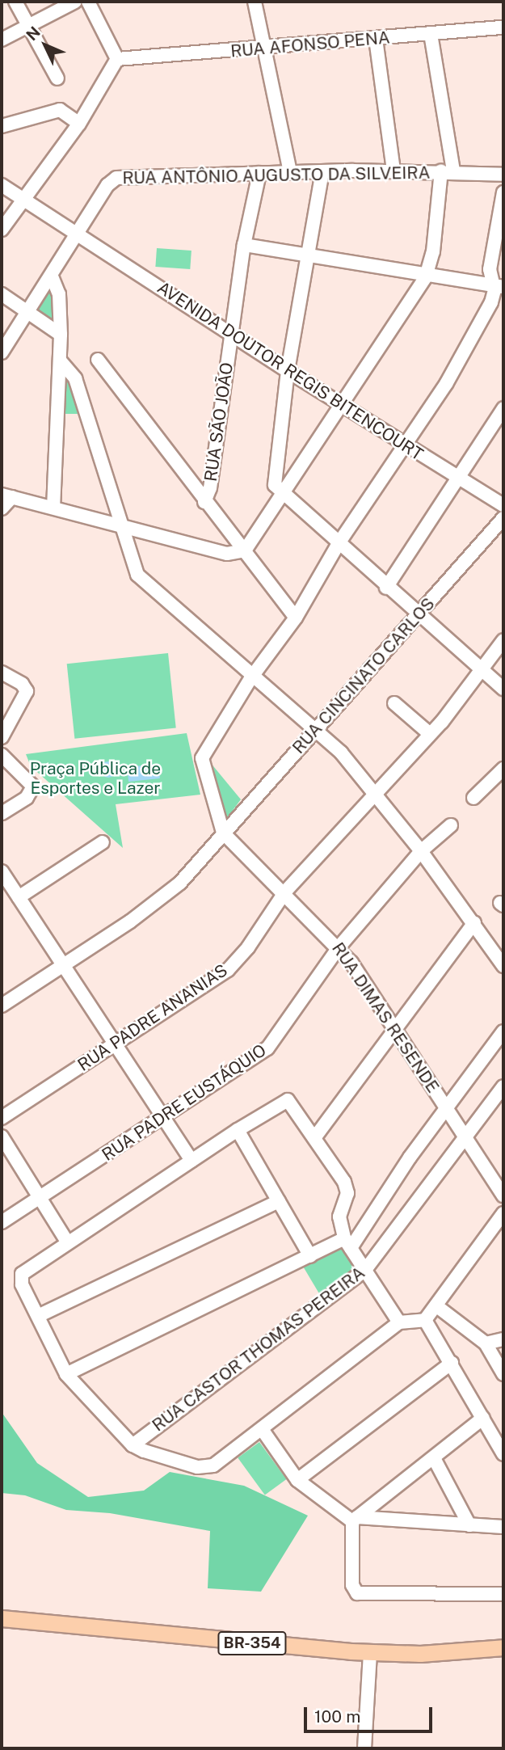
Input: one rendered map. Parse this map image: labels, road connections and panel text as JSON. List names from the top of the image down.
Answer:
{
  "streets": {
    "main road": ["BR-354"],
    "street": [
      "RUA AFONSO PENA",
      "RUA ANTÔNIO AUGUSTO DA SILVEIRA",
      "AVENIDA DOUTOR REGIS BITENCOURT",
      "RUA SÃO JOÃO",
      "RUA CINCINATO CARLOS",
      "RUA PADRE ANANIAS",
      "RUA DIMAS RESENDE",
      "RUA PADRE EUSTÁQUIO",
      "RUA CASTOR THOMAS PEREIRA"
    ]
  },
  "crossings": [
    ["RUA ANTÔNIO AUGUSTO DA SILVEIRA", "AVENIDA DOUTOR REGIS BITENCOURT"],
    ["RUA ANTÔNIO AUGUSTO DA SILVEIRA", "RUA SÃO JOÃO"],
    ["AVENIDA DOUTOR REGIS BITENCOURT", "RUA SÃO JOÃO"],
    ["RUA CINCINATO CARLOS", "RUA DIMAS RESENDE"],
    ["RUA PADRE ANANIAS", "RUA DIMAS RESENDE"],
    ["RUA DIMAS RESENDE", "RUA PADRE EUSTÁQUIO"],
    ["RUA DIMAS RESENDE", "RUA CASTOR THOMAS PEREIRA"]
  ],
  "parks": ["Praça Pública de Esportes e Lazer"],
  "scale_bar": "100 m",
  "north": "top left"
}
